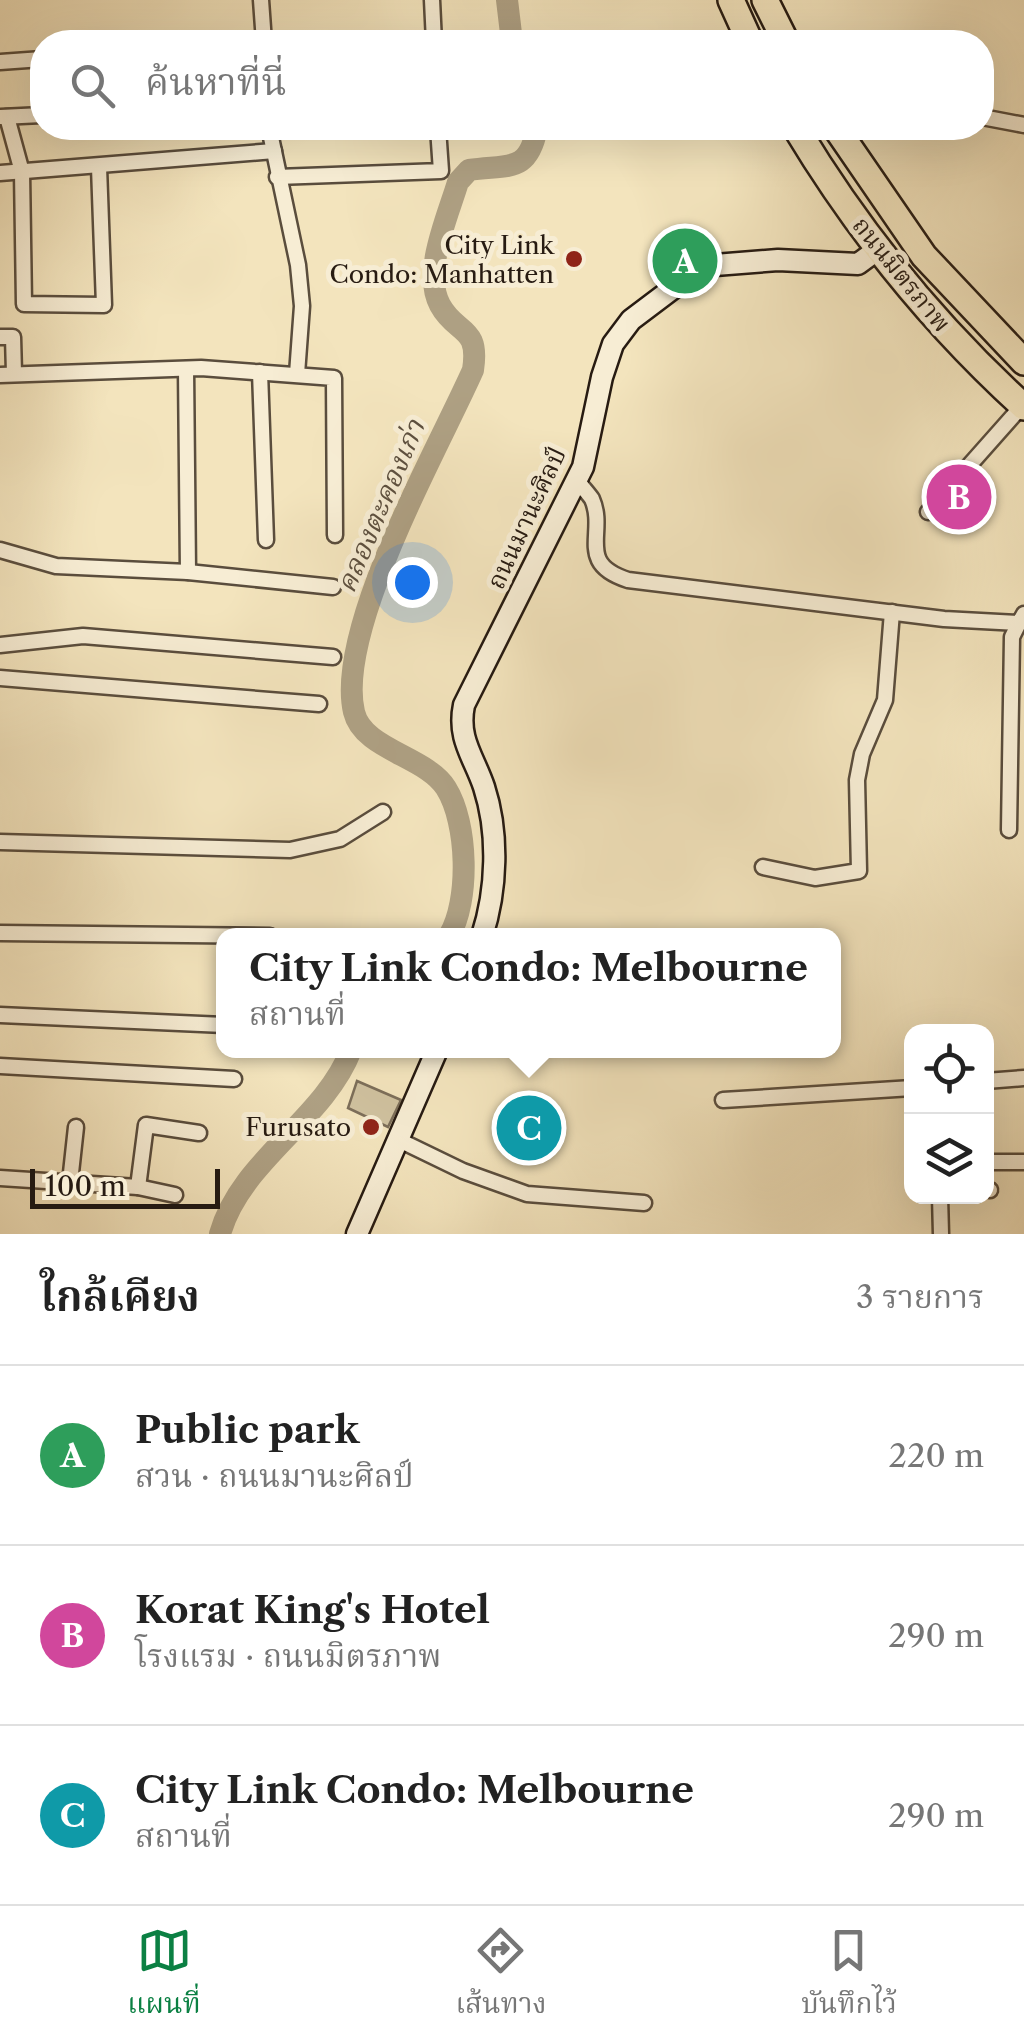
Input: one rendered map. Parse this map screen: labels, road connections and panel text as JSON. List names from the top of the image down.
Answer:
{
  "streets": {
    "highway": ["ถนนมิตรภาพ"],
    "street": ["ถนนมานะศิลป์"]
  },
  "crossings": [
    ["ถนนมิตรภาพ", "ถนนมานะศิลป์"]
  ],
  "water": ["คลองตะคองเก่า"],
  "places": ["City Link Condo: Manhatten", "Furusato"],
  "scale_bar": "100 m",
  "page": {
    "search": "ค้นหาที่นี่",
    "pins": ["A", "B", "C"],
    "popup": ["City Link Condo: Melbourne", "สถานที่"],
    "scale": "100 m",
    "heading": ["ใกล้เคียง", "3 รายการ"],
    "list": [
      {
        "mark": "A",
        "name": "Public park",
        "note": "สวน · ถนนมานะศิลป์",
        "value": "220 m"
      },
      {
        "mark": "B",
        "name": "Korat King's Hotel",
        "note": "โรงแรม · ถนนมิตรภาพ",
        "value": "290 m"
      },
      {
        "mark": "C",
        "name": "City Link Condo: Melbourne",
        "note": "สถานที่",
        "value": "290 m"
      }
    ],
    "nav": ["แผนที่", "เส้นทาง", "บันทึกไว้"]
  }
}
